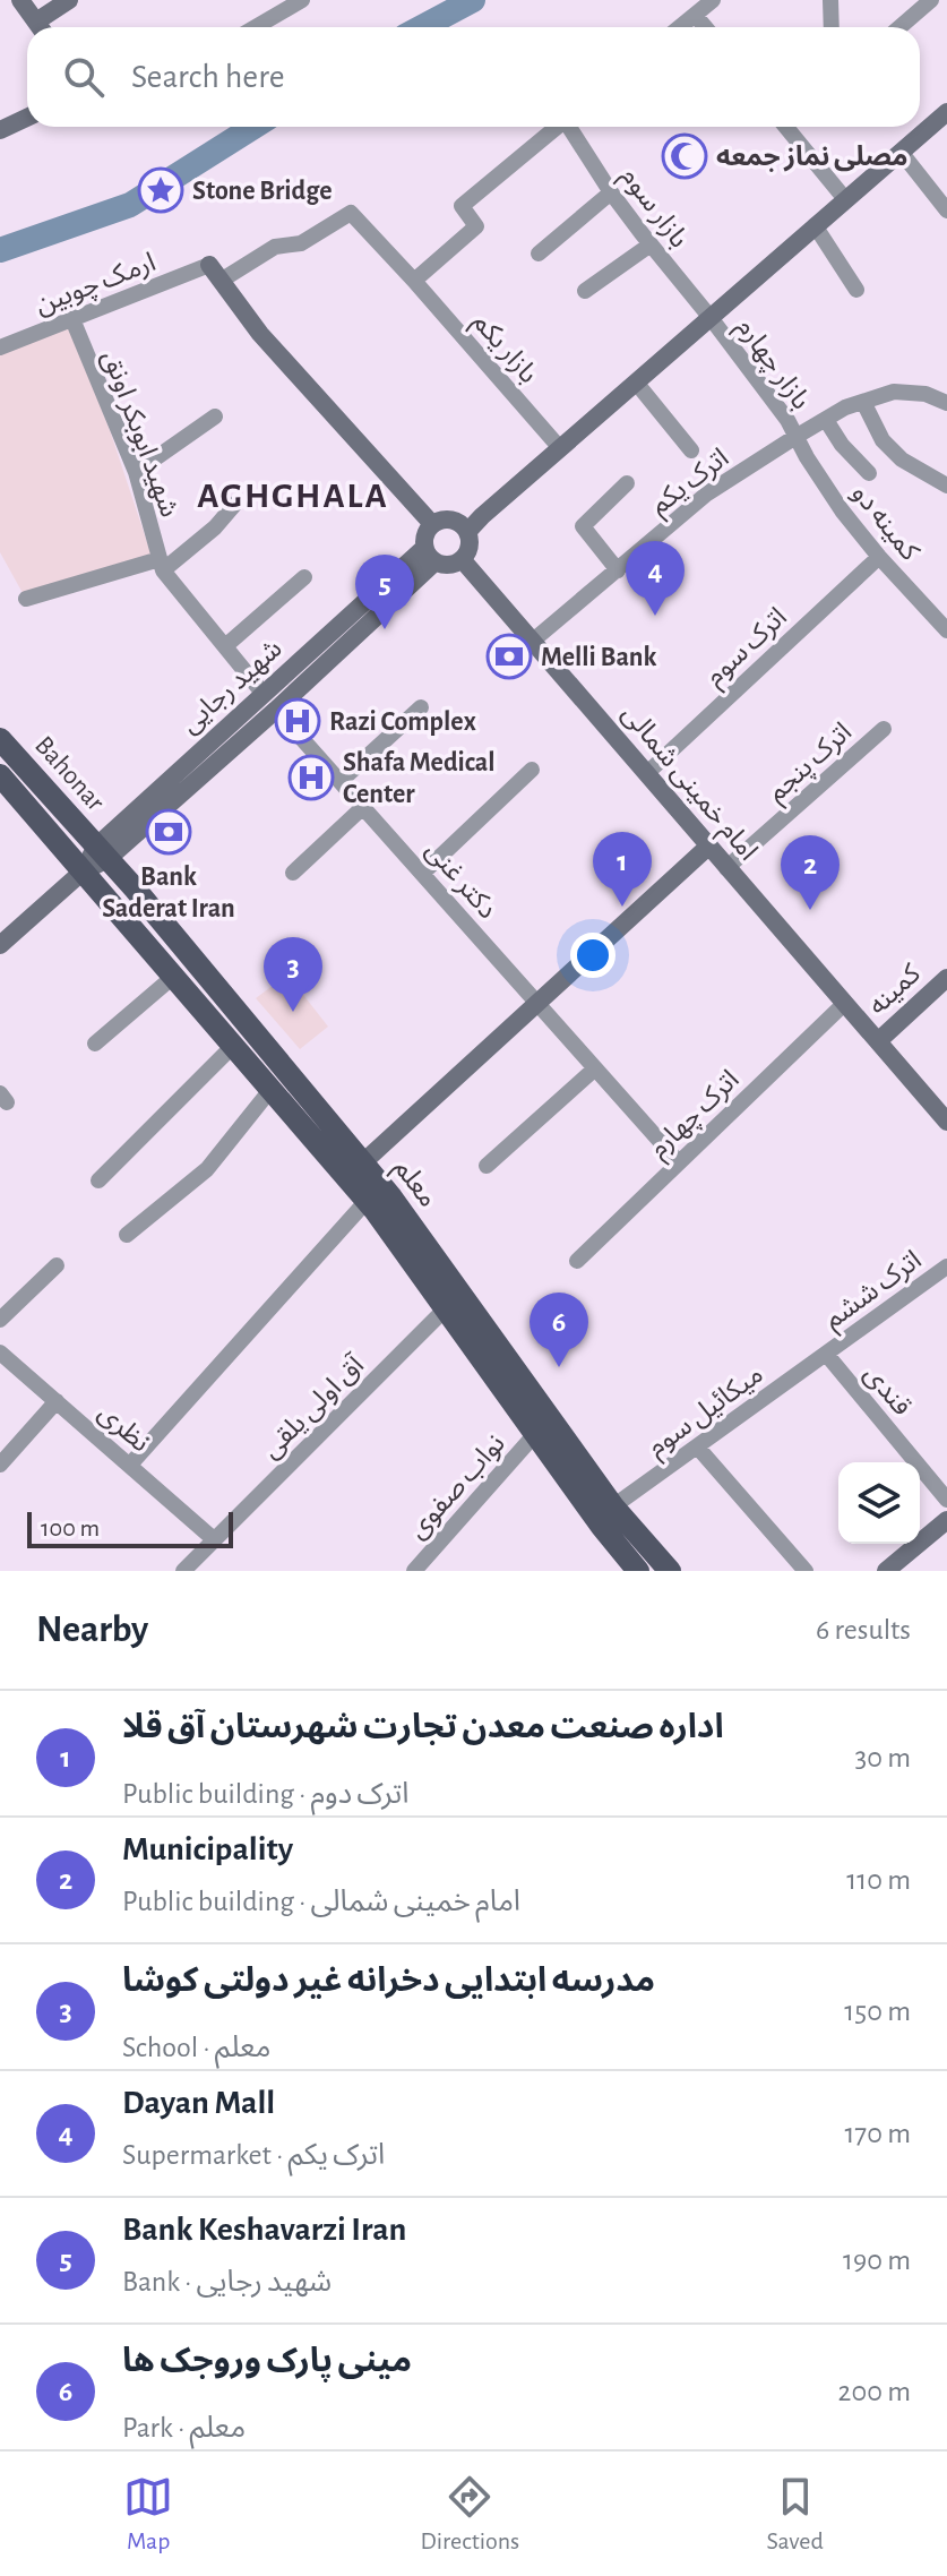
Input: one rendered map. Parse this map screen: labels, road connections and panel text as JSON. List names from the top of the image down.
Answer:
{
  "streets": {
    "main road": [
      "شهید رجایی",
      "Bahonar",
      "امام خمینی شمالی",
      "کمینه",
      "معلم"
    ],
    "street": [
      "بازار سوم",
      "ارمک چوبین",
      "بازار یکم",
      "بازار چهارم",
      "شهید ابوبکر اونق",
      "اترک یکم",
      "کمینه دو",
      "اترک سوم",
      "اترک پنجم",
      "دکتر غنی",
      "اترک چهارم",
      "اترک ششم",
      "قندی",
      "آق اولی یلقی",
      "میکائیل سوم",
      "نظری",
      "نواب صفوی"
    ]
  },
  "crossings": [
    ["بازار سوم", "بازار چهارم"],
    ["ارمک چوبین", "بازار یکم"],
    ["ارمک چوبین", "شهید ابوبکر اونق"],
    ["بازار چهارم", "اترک یکم"],
    ["بازار چهارم", "کمینه دو"],
    ["شهید ابوبکر اونق", "شهید رجایی"],
    ["اترک یکم", "کمینه دو"],
    ["اترک یکم", "امام خمینی شمالی"],
    ["کمینه دو", "اترک سوم"],
    ["اترک سوم", "امام خمینی شمالی"],
    ["شهید رجایی", "Bahonar"],
    ["شهید رجایی", "امام خمینی شمالی"],
    ["شهید رجایی", "دکتر غنی"],
    ["شهید رجایی", "معلم"],
    ["اترک پنجم", "امام خمینی شمالی"],
    ["Bahonar", "معلم"],
    ["امام خمینی شمالی", "کمینه"],
    ["امام خمینی شمالی", "اترک چهارم"],
    ["دکتر غنی", "اترک چهارم"],
    ["معلم", "آق اولی یلقی"],
    ["معلم", "میکائیل سوم"],
    ["معلم", "نواب صفوی"],
    ["اترک ششم", "قندی"],
    ["اترک ششم", "میکائیل سوم"],
    ["قندی", "میکائیل سوم"],
    ["آق اولی یلقی", "نظری"]
  ],
  "districts": ["AGHGHALA"],
  "places": {
    "mosque": ["مصلی نماز جمعه"],
    "place": ["Stone Bridge"],
    "bank": ["Melli Bank", "Bank Saderat Iran"],
    "hospital": ["Razi Complex", "Shafa Medical Center"]
  },
  "scale_bar": "100 m",
  "page": {
    "search": "Search here",
    "pins": [
      "4",
      "5",
      "1",
      "2",
      "3",
      "6"
    ],
    "scale": "100 m",
    "heading": ["Nearby", "6 results"],
    "list": [
      {
        "mark": "1",
        "name": "اداره صنعت معدن تجارت شهرستان آق قلا",
        "note": "Public building · اترک دوم",
        "value": "30 m"
      },
      {
        "mark": "2",
        "name": "Municipality",
        "note": "Public building · امام خمینی شمالی",
        "value": "110 m"
      },
      {
        "mark": "3",
        "name": "مدرسه ابتدایی دخرانه غیر دولتی کوشا",
        "note": "School · معلم",
        "value": "150 m"
      },
      {
        "mark": "4",
        "name": "Dayan Mall",
        "note": "Supermarket · اترک یکم",
        "value": "170 m"
      },
      {
        "mark": "5",
        "name": "Bank Keshavarzi Iran",
        "note": "Bank · شهید رجایی",
        "value": "190 m"
      },
      {
        "mark": "6",
        "name": "مینی پارک وروجک ها",
        "note": "Park · معلم",
        "value": "200 m"
      }
    ],
    "nav": ["Map", "Directions", "Saved"]
  }
}
